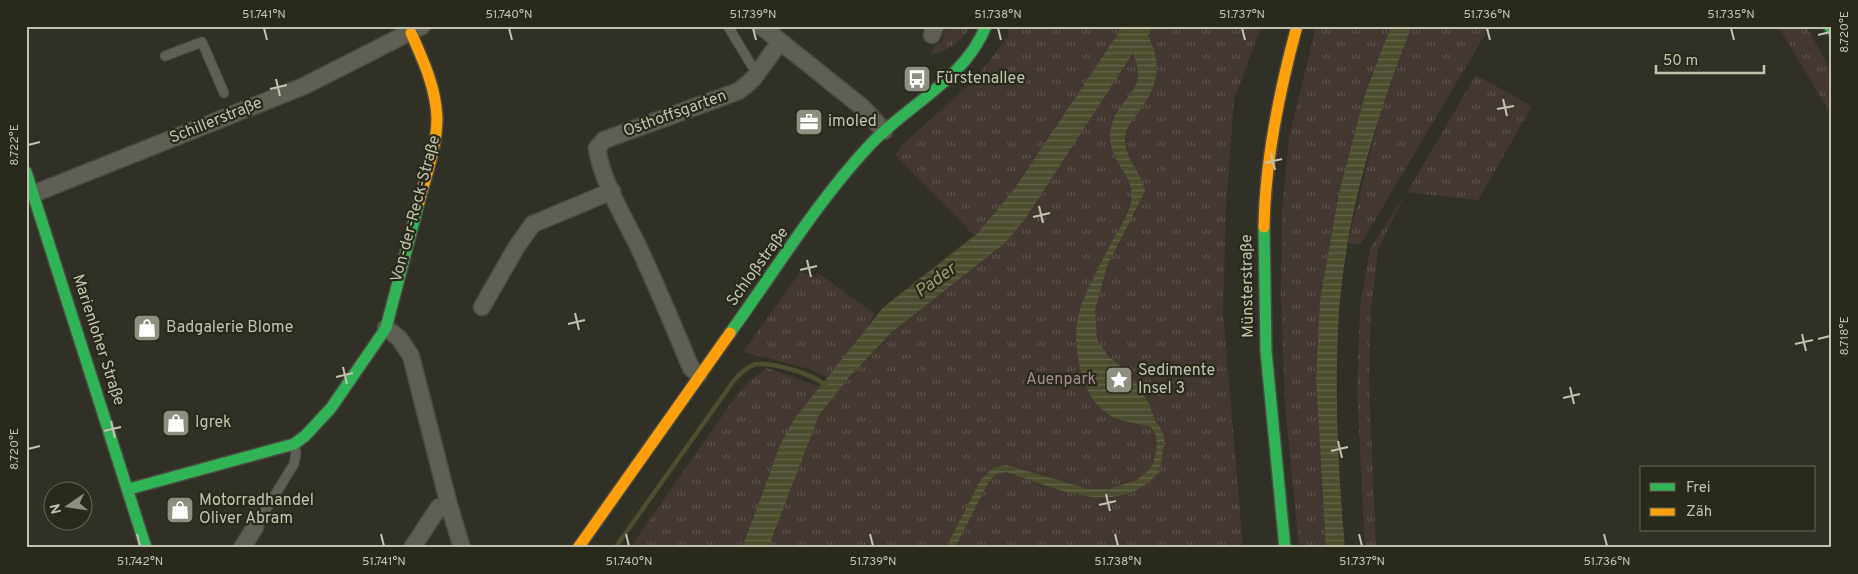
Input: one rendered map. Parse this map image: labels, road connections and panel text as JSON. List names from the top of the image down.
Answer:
{
  "streets": {
    "main road": [
      "Von-der-Reck-Straße",
      "Schloßstraße",
      "Münsterstraße",
      "Marienloher Straße"
    ],
    "street": ["Osthoffsgarten", "Schillerstraße"]
  },
  "crossings": [
    ["Osthoffsgarten", "Schloßstraße"],
    ["Schillerstraße", "Von-der-Reck-Straße"],
    ["Schillerstraße", "Marienloher Straße"],
    ["Von-der-Reck-Straße", "Marienloher Straße"]
  ],
  "water": ["Pader"],
  "parks": ["Auenpark"],
  "places": {
    "bus stop": ["Fürstenallee"],
    "office": ["imoled"],
    "shop": ["Badgalerie Blome", "Igrek", "Motorradhandel Oliver Abram"],
    "place": ["Sedimente Insel 3"]
  },
  "legend": ["Frei", "Zäh"],
  "scale_bar": "50 m",
  "north": "left",
  "coordinates": [
    "51.741°N",
    "51.740°N",
    "51.739°N",
    "51.738°N",
    "51.737°N",
    "51.736°N",
    "51.735°N",
    "8.720°E",
    "8.722°E",
    "8.718°E",
    "51.742°N"
  ]
}
